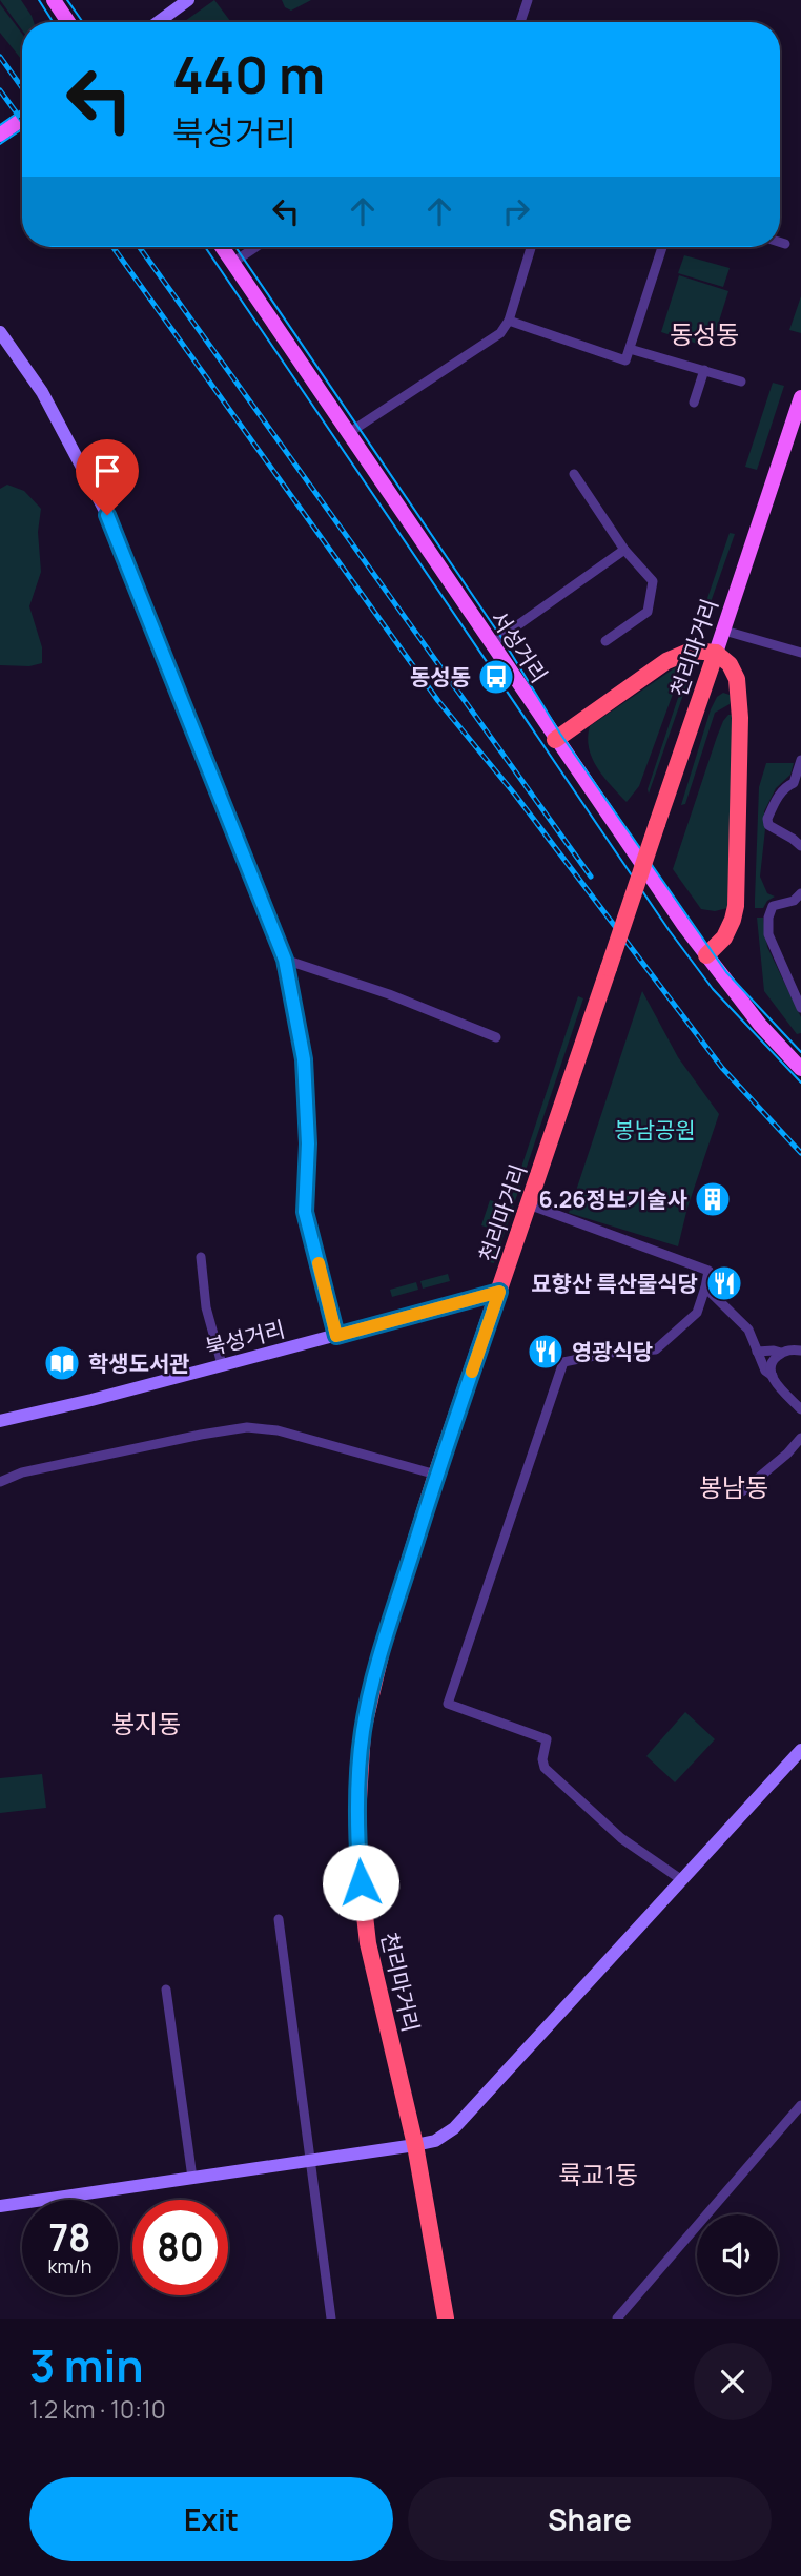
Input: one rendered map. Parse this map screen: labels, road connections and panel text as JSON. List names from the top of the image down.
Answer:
{
  "streets": {
    "highway": ["천리마거리"],
    "main road": ["서성거리"],
    "street": ["북성거리"]
  },
  "crossings": [
    ["천리마거리", "북성거리"]
  ],
  "districts": [
    "동성동",
    "봉남동",
    "봉지동",
    "륙교1동"
  ],
  "parks": ["봉남공원"],
  "places": {
    "bus stop": ["동성동"],
    "building": ["6.26정보기술사"],
    "restaurant": ["묘향산 륵산물식당", "영광식당"],
    "library": ["학생도서관"]
  },
  "page": {
    "turn": ["440 m", "북성거리"],
    "speed": "78 km/h",
    "limit": "80",
    "heading": ["3 min", "1.2 km · 10:10"],
    "buttons": ["Exit", "Share"]
  }
}
